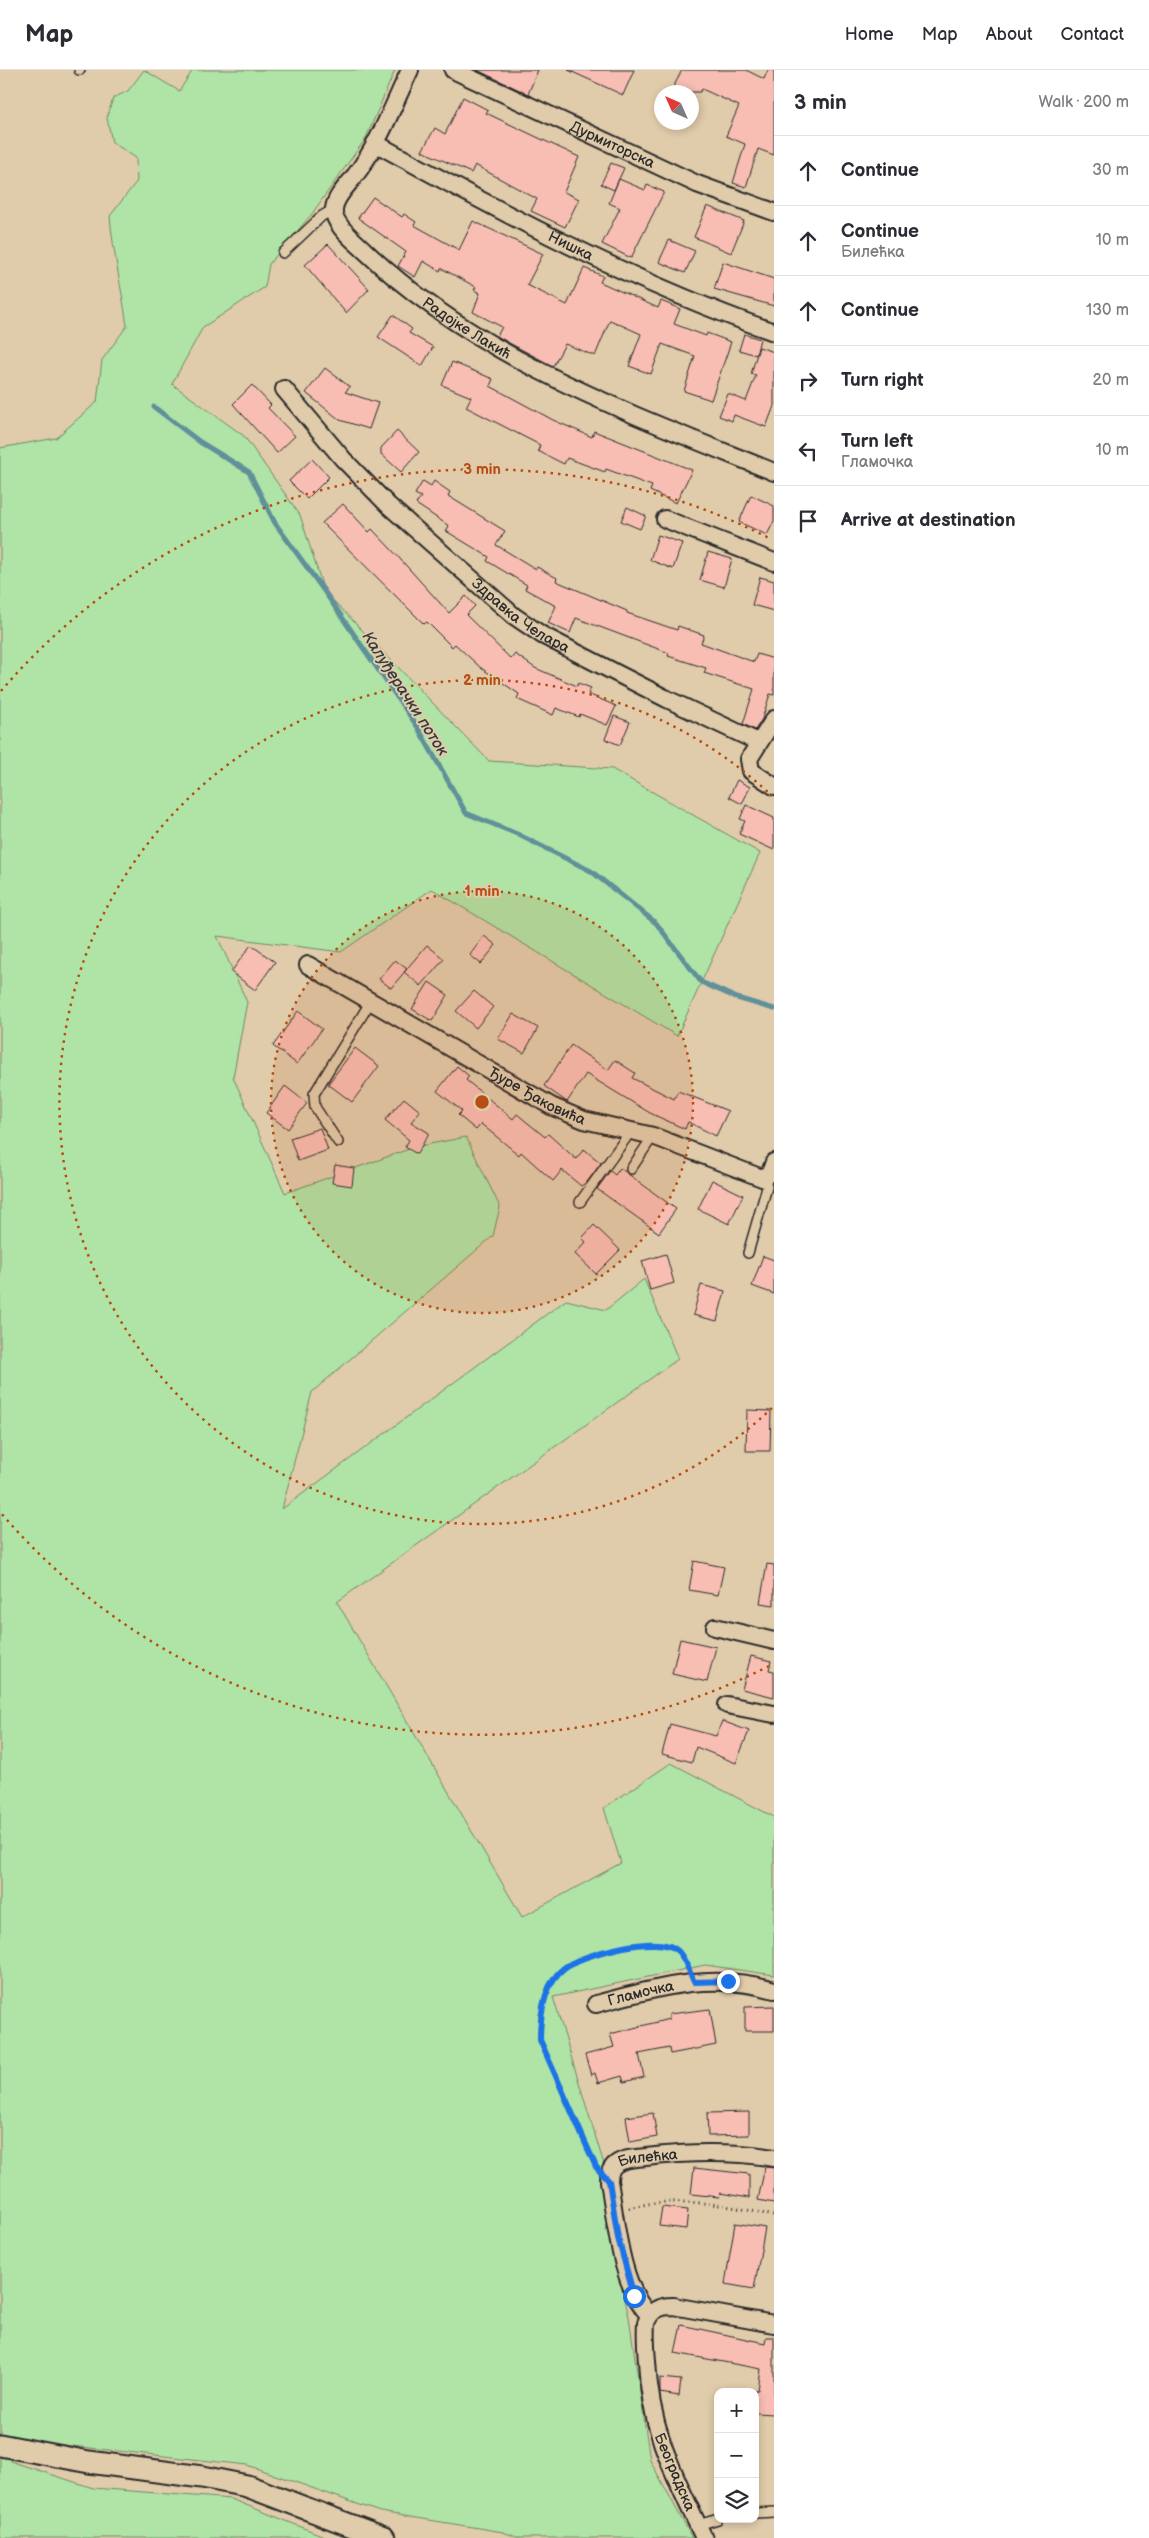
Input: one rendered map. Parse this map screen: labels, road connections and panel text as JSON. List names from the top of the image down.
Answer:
{
  "streets": {
    "street": [
      "Дурмиторска",
      "Нишка",
      "Радојке Лакић",
      "Здравка Челара",
      "Ђуре Ђаковића",
      "Гламочка",
      "Билећка",
      "Београдска"
    ]
  },
  "crossings": [
    ["Билећка", "Београдска"]
  ],
  "water": ["Калуђерачки поток"],
  "north": "top left",
  "page": {
    "header": "Map",
    "nav": [
      "Home",
      "Map",
      "About",
      "Contact"
    ],
    "heading": ["3 min", "Walk · 200 m"],
    "list": [
      ["Continue", "30 m"],
      ["Continue", "Билећка", "10 m"],
      ["Continue", "130 m"],
      ["Turn right", "20 m"],
      ["Turn left", "Гламочка", "10 m"],
      "Arrive at destination"
    ],
    "map_buttons": ["+", "−"]
  },
  "rings": ["3 min", "2 min", "1 min"]
}
